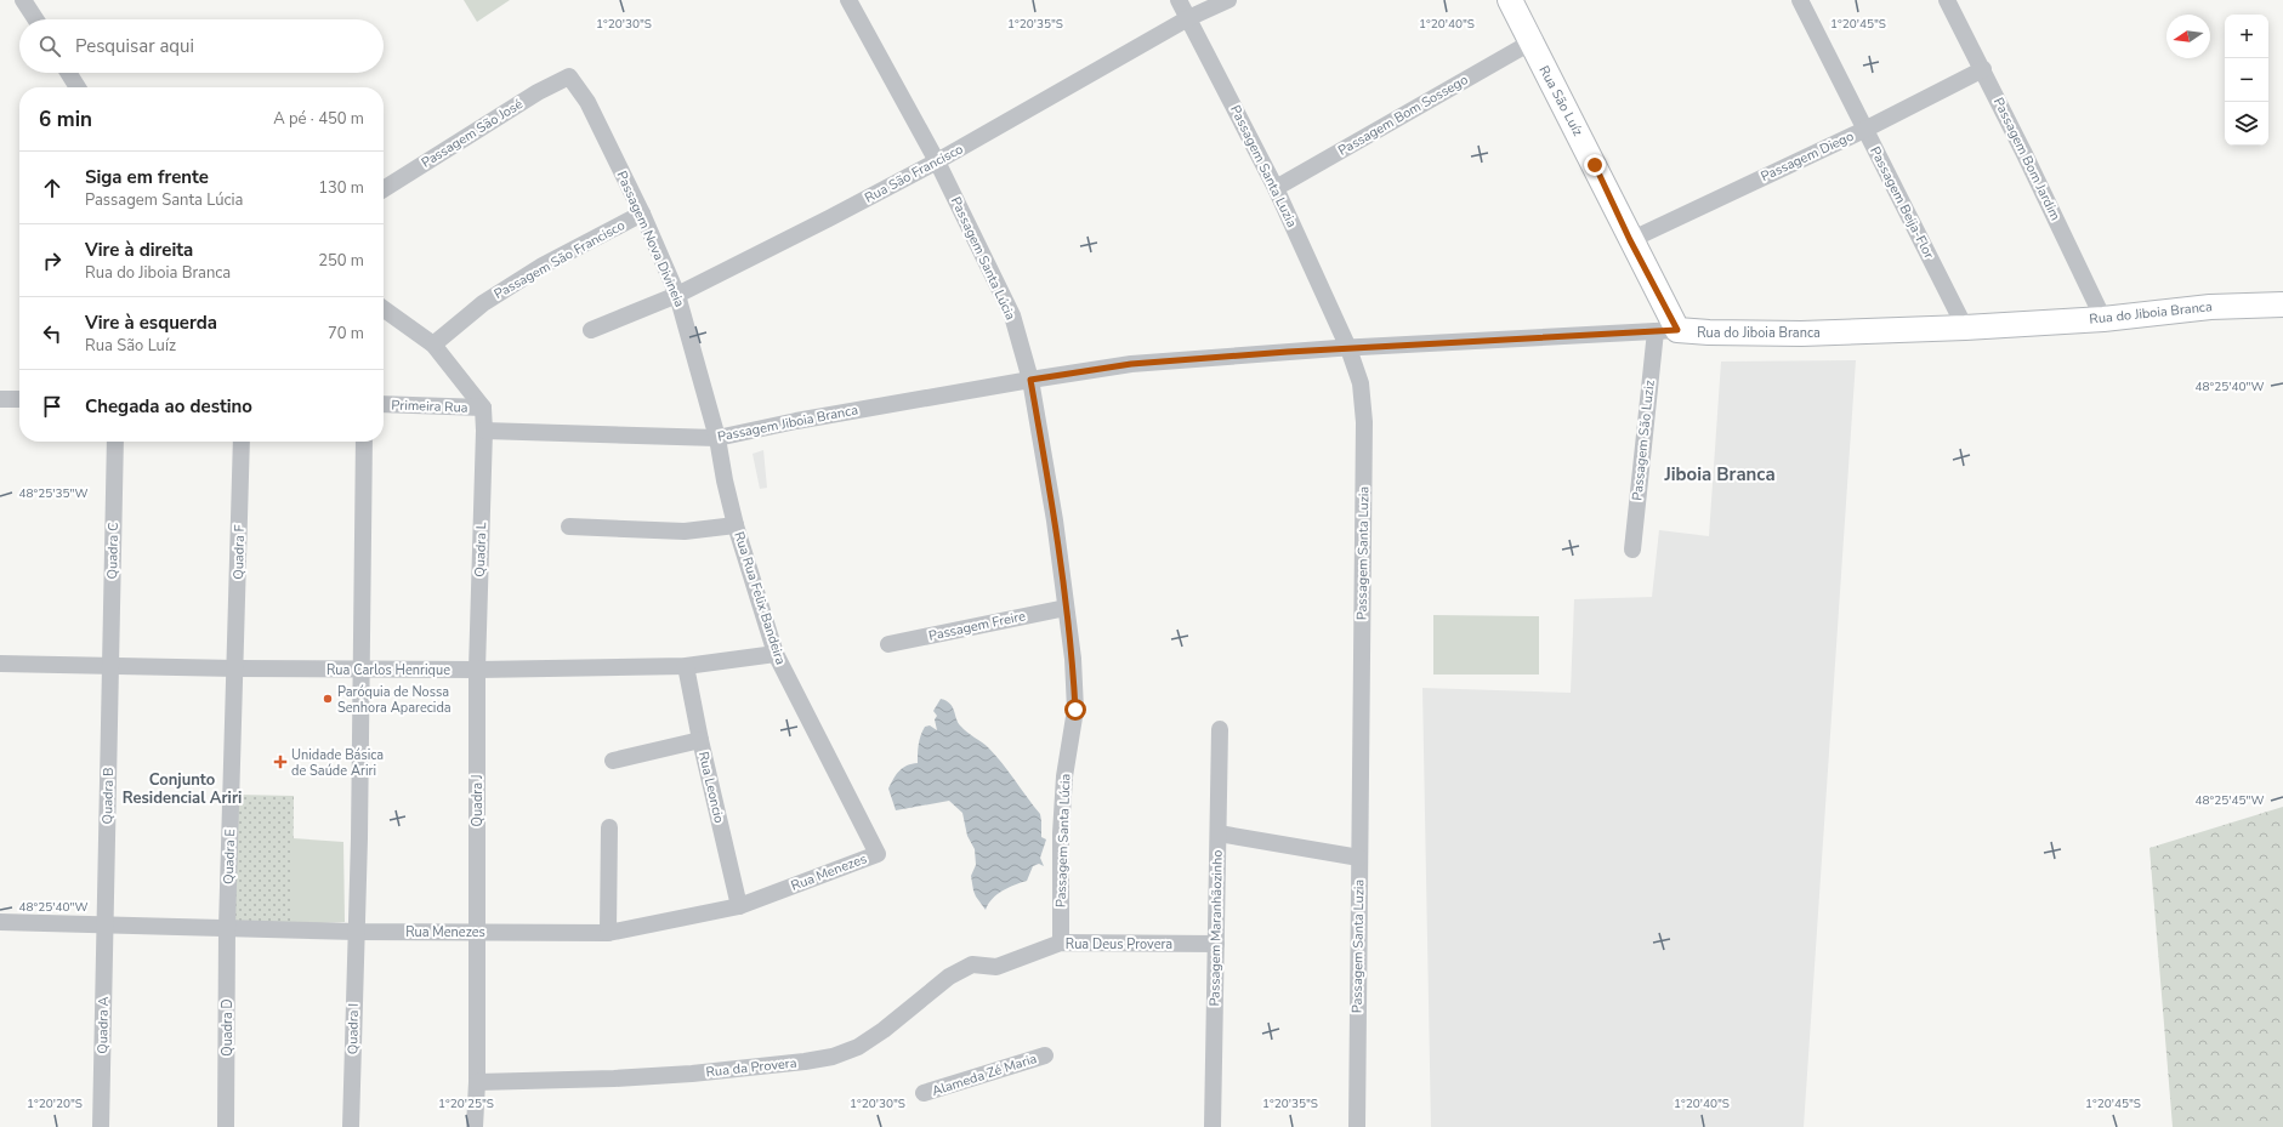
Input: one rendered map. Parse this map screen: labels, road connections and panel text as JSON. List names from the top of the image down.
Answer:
{
  "streets": {
    "main road": ["Rua São Luíz", "Rua do Jiboia Branca"],
    "street": [
      "Passagem Bom Sossego",
      "Passagem São José",
      "Passagem Diego",
      "Passagem Bom Jardim",
      "Passagem Santa Luzia",
      "Rua São Francisco",
      "Passagem Beija-Flor",
      "Passagem Nova Divineia",
      "Passagem Santa Lúcia",
      "Passagem São Francisco",
      "Primeira Rua",
      "Passagem Jiboia Branca",
      "Passagem São Luziz",
      "Quadra L",
      "Quadra C",
      "Quadra F",
      "Rua Rua Felix Bandeira",
      "Passagem Freire",
      "Rua Carlos Henrique",
      "Rua Leoncio",
      "Quadra B",
      "Quadra J",
      "Quadra E",
      "Rua Menezes",
      "Passagem Maranhãozinho",
      "Rua Deus Provera",
      "Quadra A",
      "Quadra D",
      "Quadra I",
      "Rua da Provera",
      "Alameda Zé Maria"
    ]
  },
  "crossings": [
    ["Rua São Luíz", "Passagem Bom Sossego"],
    ["Rua São Luíz", "Passagem Diego"],
    ["Rua São Luíz", "Rua do Jiboia Branca"],
    ["Rua São Luíz", "Passagem São Luziz"],
    ["Passagem Bom Sossego", "Passagem Santa Luzia"],
    ["Passagem São José", "Passagem Nova Divineia"],
    ["Passagem Diego", "Passagem Bom Jardim"],
    ["Passagem Diego", "Passagem Beija-Flor"],
    ["Passagem Bom Jardim", "Rua do Jiboia Branca"],
    ["Passagem Santa Luzia", "Rua São Francisco"],
    ["Passagem Santa Luzia", "Rua do Jiboia Branca"],
    ["Rua São Francisco", "Passagem Nova Divineia"],
    ["Rua São Francisco", "Passagem Santa Lúcia"],
    ["Passagem Beija-Flor", "Rua do Jiboia Branca"],
    ["Passagem Nova Divineia", "Passagem São Francisco"],
    ["Passagem Nova Divineia", "Passagem Jiboia Branca"],
    ["Passagem Nova Divineia", "Rua Rua Felix Bandeira"],
    ["Passagem Santa Lúcia", "Rua do Jiboia Branca"],
    ["Passagem Santa Lúcia", "Passagem Jiboia Branca"],
    ["Passagem Santa Lúcia", "Passagem Freire"],
    ["Passagem Santa Lúcia", "Rua Deus Provera"],
    ["Rua do Jiboia Branca", "Passagem Jiboia Branca"],
    ["Rua do Jiboia Branca", "Passagem São Luziz"],
    ["Primeira Rua", "Quadra L"],
    ["Passagem Jiboia Branca", "Quadra L"],
    ["Passagem Jiboia Branca", "Rua Rua Felix Bandeira"],
    ["Quadra L", "Rua Carlos Henrique"],
    ["Quadra L", "Quadra J"],
    ["Quadra C", "Rua Carlos Henrique"],
    ["Quadra C", "Quadra B"],
    ["Quadra F", "Rua Carlos Henrique"],
    ["Quadra F", "Quadra E"],
    ["Rua Rua Felix Bandeira", "Rua Carlos Henrique"],
    ["Rua Rua Felix Bandeira", "Rua Menezes"],
    ["Rua Carlos Henrique", "Rua Leoncio"],
    ["Rua Carlos Henrique", "Quadra B"],
    ["Rua Carlos Henrique", "Quadra J"],
    ["Rua Carlos Henrique", "Quadra E"],
    ["Rua Leoncio", "Rua Menezes"],
    ["Quadra B", "Rua Menezes"],
    ["Quadra B", "Quadra A"],
    ["Quadra J", "Rua Menezes"],
    ["Quadra E", "Rua Menezes"],
    ["Quadra E", "Quadra D"],
    ["Rua Menezes", "Quadra A"],
    ["Rua Menezes", "Quadra D"],
    ["Rua Menezes", "Quadra I"],
    ["Passagem Maranhãozinho", "Rua Deus Provera"],
    ["Rua Deus Provera", "Rua da Provera"]
  ],
  "districts": ["Jiboia Branca", "Conjunto Residencial Ariri"],
  "places": {
    "other": ["Paróquia de Nossa Senhora Aparecida"],
    "health": ["Unidade Básica de Saúde Ariri"]
  },
  "north": "left",
  "page": {
    "map_buttons": ["+", "−"],
    "search": "Pesquisar aqui",
    "heading": ["6 min", "A pé · 450 m"],
    "list": [
      ["Siga em frente", "Passagem Santa Lúcia", "130 m"],
      ["Vire à direita", "Rua do Jiboia Branca", "250 m"],
      ["Vire à esquerda", "Rua São Luíz", "70 m"],
      "Chegada ao destino"
    ]
  },
  "coordinates": [
    "1°20'30\"S",
    "1°20'35\"S",
    "1°20'40\"S",
    "1°20'45\"S",
    "48°25'40\"W",
    "48°25'35\"W",
    "48°25'45\"W",
    "1°20'20\"S",
    "1°20'25\"S"
  ]
}
